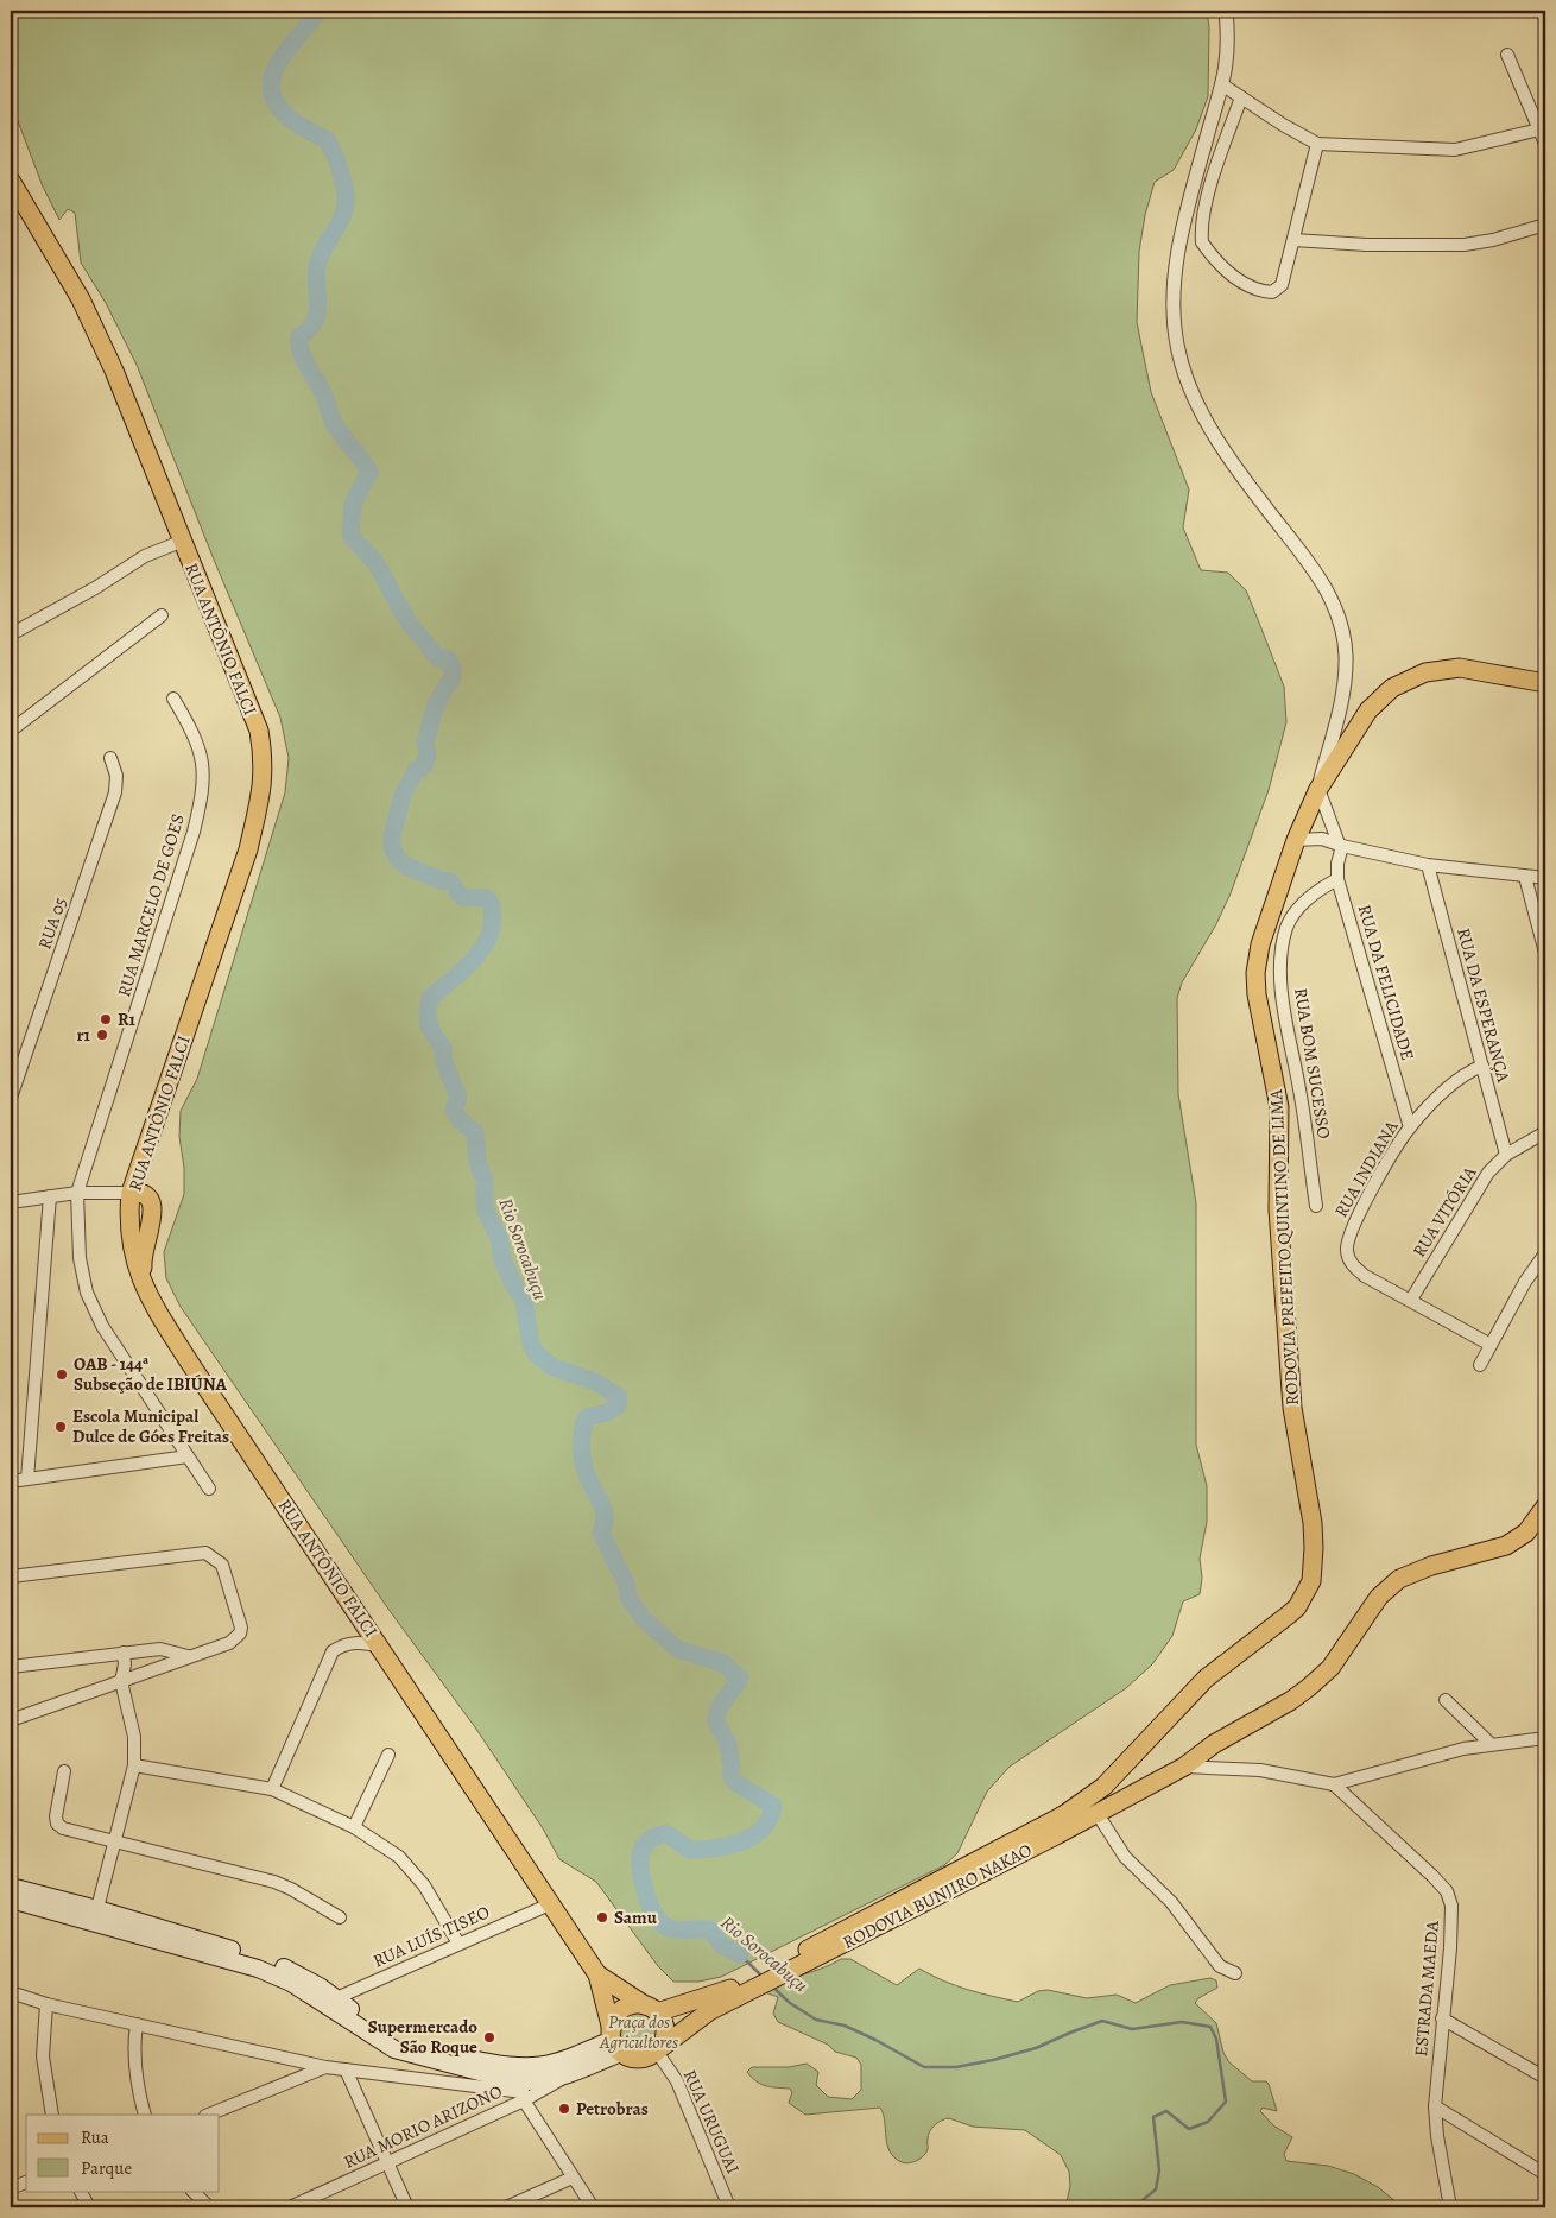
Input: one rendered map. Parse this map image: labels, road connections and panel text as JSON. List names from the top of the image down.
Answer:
{
  "streets": {
    "main road": ["RUA ANTÔNIO FALCI", "RODOVIA PREFEITO QUINTINO DE LIMA", "RODOVIA BUNJIRO NAKAO"],
    "street": [
      "RUA MARCELO DE GOES",
      "RUA 05",
      "RUA DA FELICIDADE",
      "RUA DA ESPERANÇA",
      "RUA BOM SUCESSO",
      "RUA INDIANA",
      "RUA VITÓRIA",
      "RUA LUÍS TISEO",
      "ESTRADA MAEDA",
      "RUA URUGUAI",
      "RUA MORIO ARIZONO"
    ]
  },
  "crossings": [
    ["RUA ANTÔNIO FALCI", "RODOVIA BUNJIRO NAKAO"],
    ["RUA ANTÔNIO FALCI", "RUA LUÍS TISEO"],
    ["RUA ANTÔNIO FALCI", "RUA URUGUAI"],
    ["RUA DA FELICIDADE", "RUA BOM SUCESSO"],
    ["RUA DA FELICIDADE", "RUA INDIANA"],
    ["RUA DA ESPERANÇA", "RUA INDIANA"],
    ["RUA DA ESPERANÇA", "RUA VITÓRIA"],
    ["RUA INDIANA", "RUA VITÓRIA"],
    ["RODOVIA PREFEITO QUINTINO DE LIMA", "RODOVIA BUNJIRO NAKAO"],
    ["RODOVIA BUNJIRO NAKAO", "RUA URUGUAI"]
  ],
  "water": ["Rio Sorocabuçu"],
  "parks": ["Praça dos Agricultores"],
  "places": [
    "R1",
    "r1",
    "OAB - 144ª Subseção de IBIÚNA",
    "Escola Municipal Dulce de Góes Freitas",
    "Samu",
    "Supermercado São Roque",
    "Petrobras"
  ],
  "legend": ["Rua", "Parque"]
}
